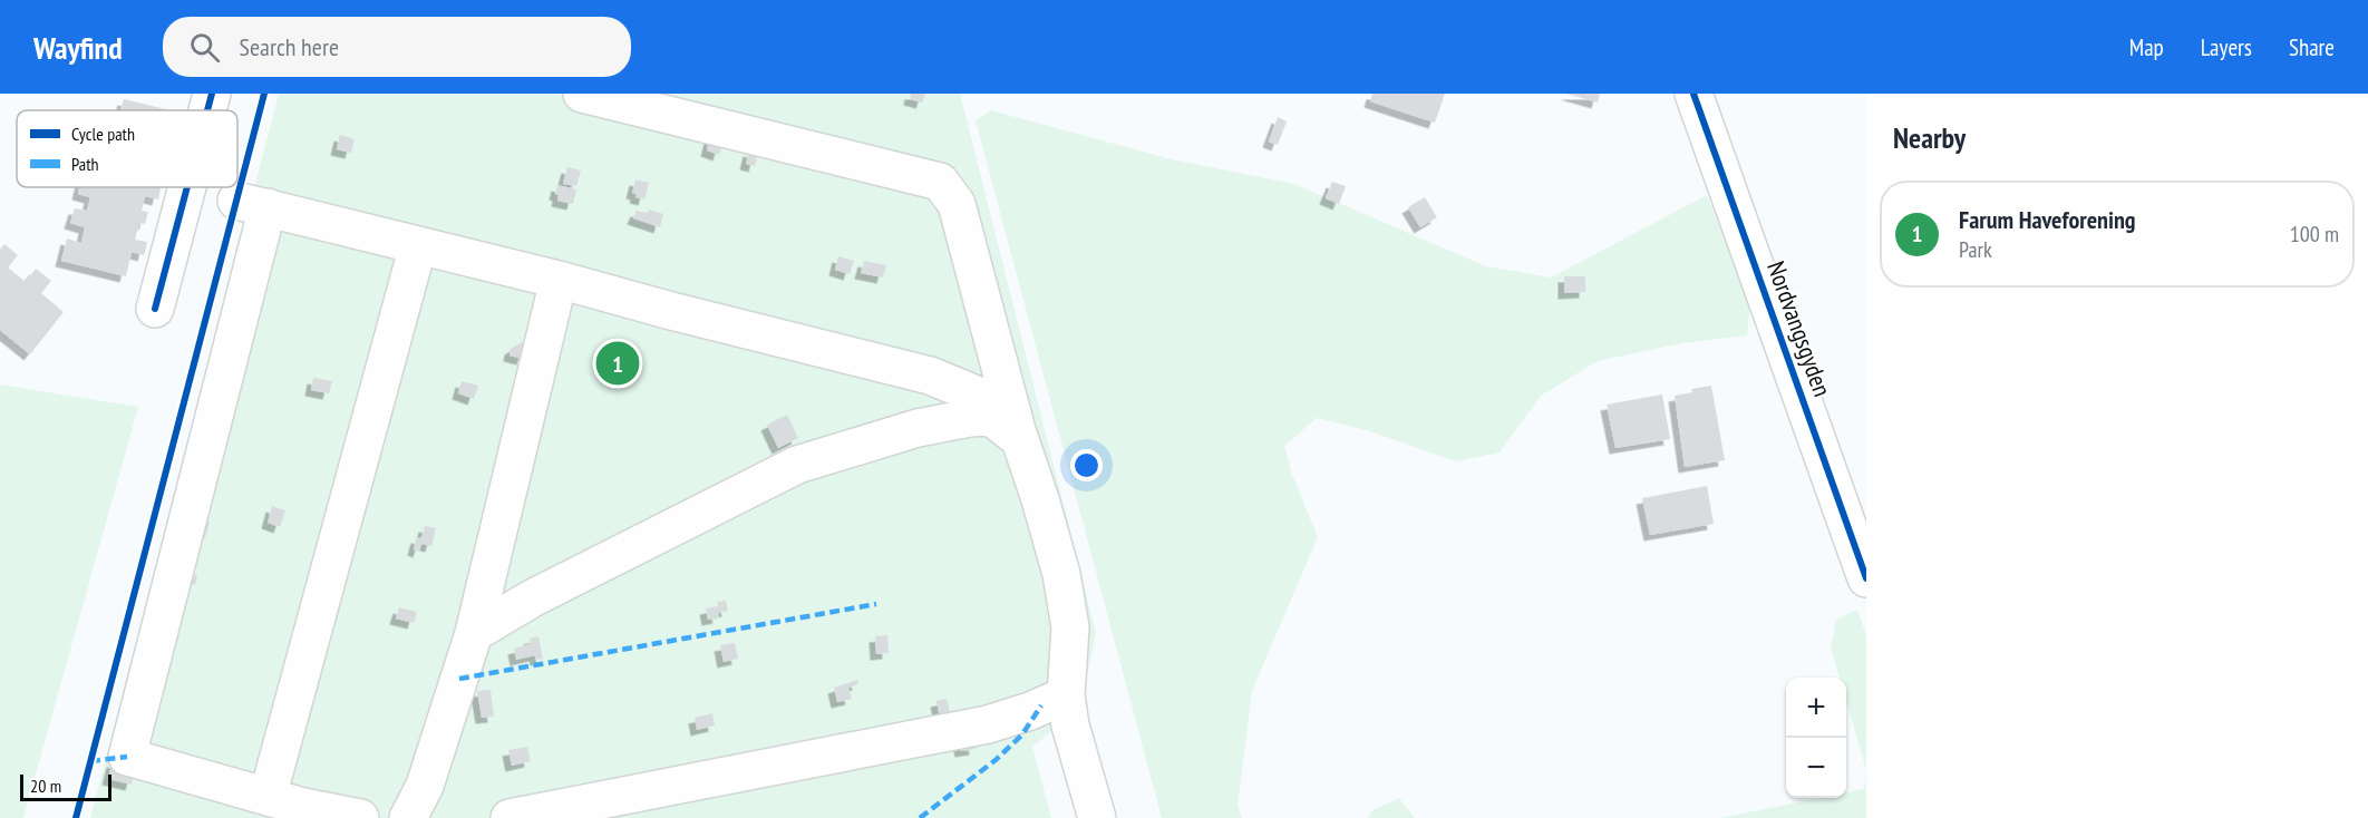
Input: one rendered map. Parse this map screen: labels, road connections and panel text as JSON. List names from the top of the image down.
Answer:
{
  "streets": {
    "street": ["Nordvangsgyden"]
  },
  "legend": ["Cycle path", "Path"],
  "scale_bar": "20 m",
  "page": {
    "header": "Wayfind",
    "search": "Search here",
    "nav": ["Map", "Layers", "Share"],
    "heading": "Nearby",
    "list": [
      {
        "mark": "1",
        "name": "Farum Haveforening",
        "note": "Park",
        "value": "100 m"
      }
    ],
    "pins": "1",
    "map_buttons": ["+", "−"],
    "scale": "20 m"
  }
}
